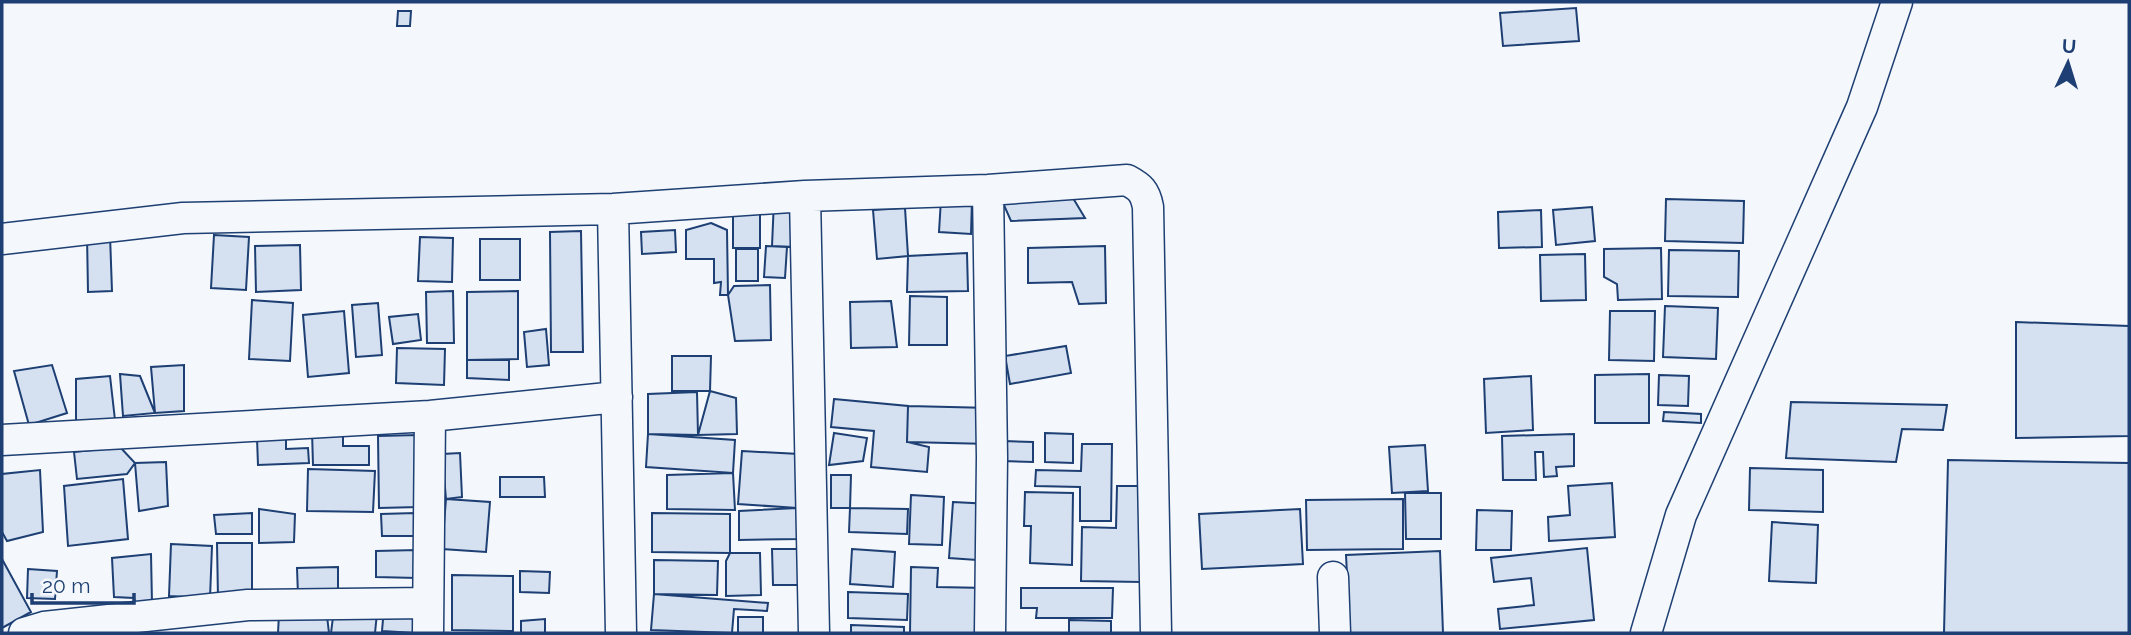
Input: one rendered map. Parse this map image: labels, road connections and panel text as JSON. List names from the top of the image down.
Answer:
{
  "scale_bar": "20 m",
  "north": "top"
}
